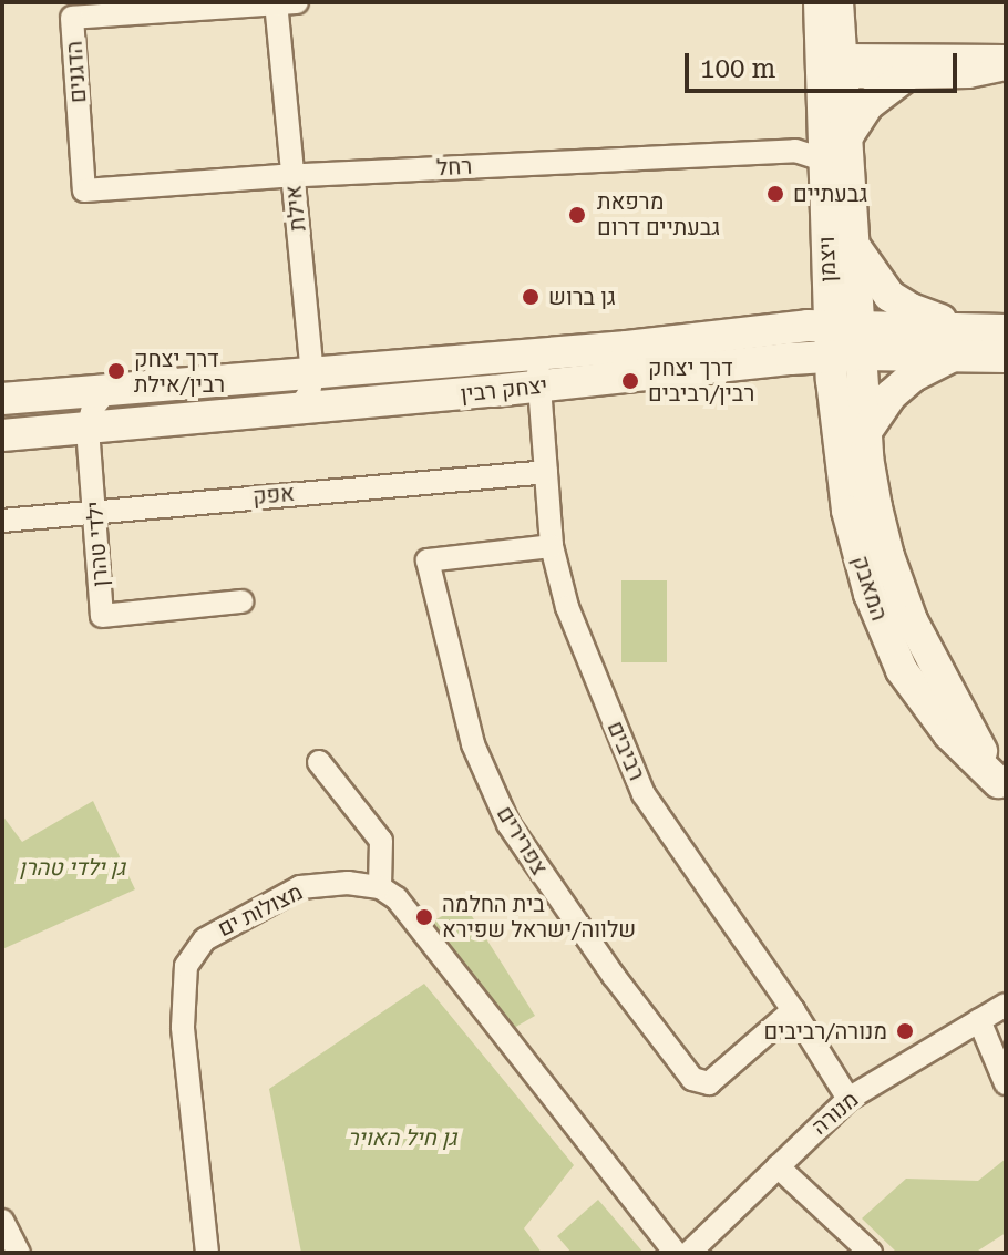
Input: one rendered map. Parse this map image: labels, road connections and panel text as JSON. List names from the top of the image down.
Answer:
{
  "streets": {
    "main road": ["ויצמן", "יצחק רבין", "המאבק"],
    "street": [
      "הדגנים",
      "רחל",
      "אילת",
      "אפק",
      "ילדי טהרן",
      "רביבים",
      "צפרירים",
      "מצולות ים",
      "מנורה"
    ]
  },
  "crossings": [
    ["הדגנים", "רחל"],
    ["הדגנים", "אילת"],
    ["רחל", "אילת"],
    ["רחל", "ויצמן"],
    ["אילת", "יצחק רבין"],
    ["ויצמן", "יצחק רבין"],
    ["ויצמן", "המאבק"],
    ["יצחק רבין", "ילדי טהרן"],
    ["יצחק רבין", "המאבק"],
    ["יצחק רבין", "רביבים"],
    ["אפק", "ילדי טהרן"],
    ["אפק", "רביבים"],
    ["רביבים", "צפרירים"],
    ["רביבים", "מנורה"]
  ],
  "parks": ["גן ילדי טהרן", "גן חיל האויר"],
  "places": [
    "גבעתיים",
    "מרפאת גבעתיים דרום",
    "גן ברוש",
    "דרך יצחק רבין/אילת",
    "דרך יצחק רבין/רביבים",
    "בית החלמה שלווה/ישראל שפירא",
    "מנורה/רביבים"
  ],
  "scale_bar": "100 m"
}
